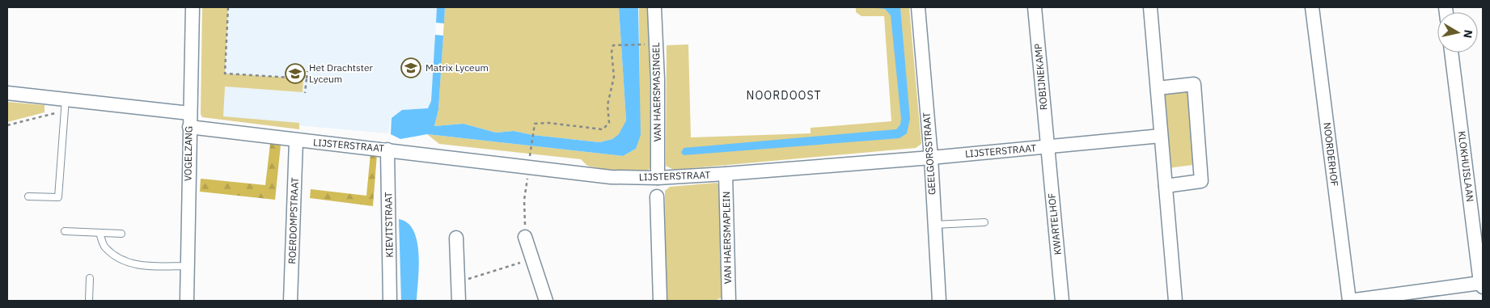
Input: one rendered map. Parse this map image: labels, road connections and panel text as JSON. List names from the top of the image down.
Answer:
{
  "streets": {
    "street": [
      "ROBIJNEKAMP",
      "VAN HAERSMASINGEL",
      "LIJSTERSTRAAT",
      "VOGELZANG",
      "GEELGORSSTRAAT",
      "NOORDERHOF",
      "KLOKHUISLAAN",
      "ROERDOMPSTRAAT",
      "KWARTELHOF",
      "KIEVITSTRAAT",
      "VAN HAERSMAPLEIN"
    ]
  },
  "crossings": [
    ["ROBIJNEKAMP", "LIJSTERSTRAAT"],
    ["ROBIJNEKAMP", "KWARTELHOF"],
    ["VAN HAERSMASINGEL", "LIJSTERSTRAAT"],
    ["LIJSTERSTRAAT", "VOGELZANG"],
    ["LIJSTERSTRAAT", "GEELGORSSTRAAT"],
    ["LIJSTERSTRAAT", "ROERDOMPSTRAAT"],
    ["LIJSTERSTRAAT", "KWARTELHOF"],
    ["LIJSTERSTRAAT", "KIEVITSTRAAT"],
    ["LIJSTERSTRAAT", "VAN HAERSMAPLEIN"]
  ],
  "districts": ["NOORDOOST"],
  "places": {
    "school or university": ["Matrix Lyceum", "Het Drachtster Lyceum"]
  },
  "north": "right"
}
